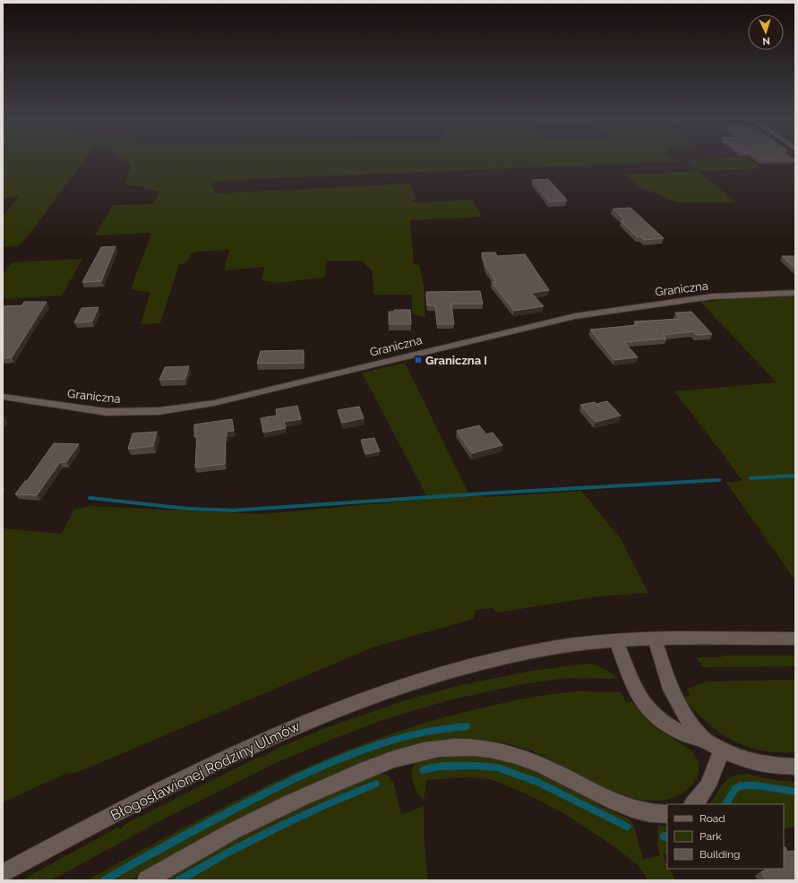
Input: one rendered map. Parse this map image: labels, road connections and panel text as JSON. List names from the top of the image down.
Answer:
{
  "streets": {
    "street": ["Graniczna", "Błogosławionej Rodziny Ulmów"]
  },
  "places": {
    "transit": ["Graniczna I"]
  },
  "legend": ["Road", "Park", "Building"],
  "north": "bottom"
}
